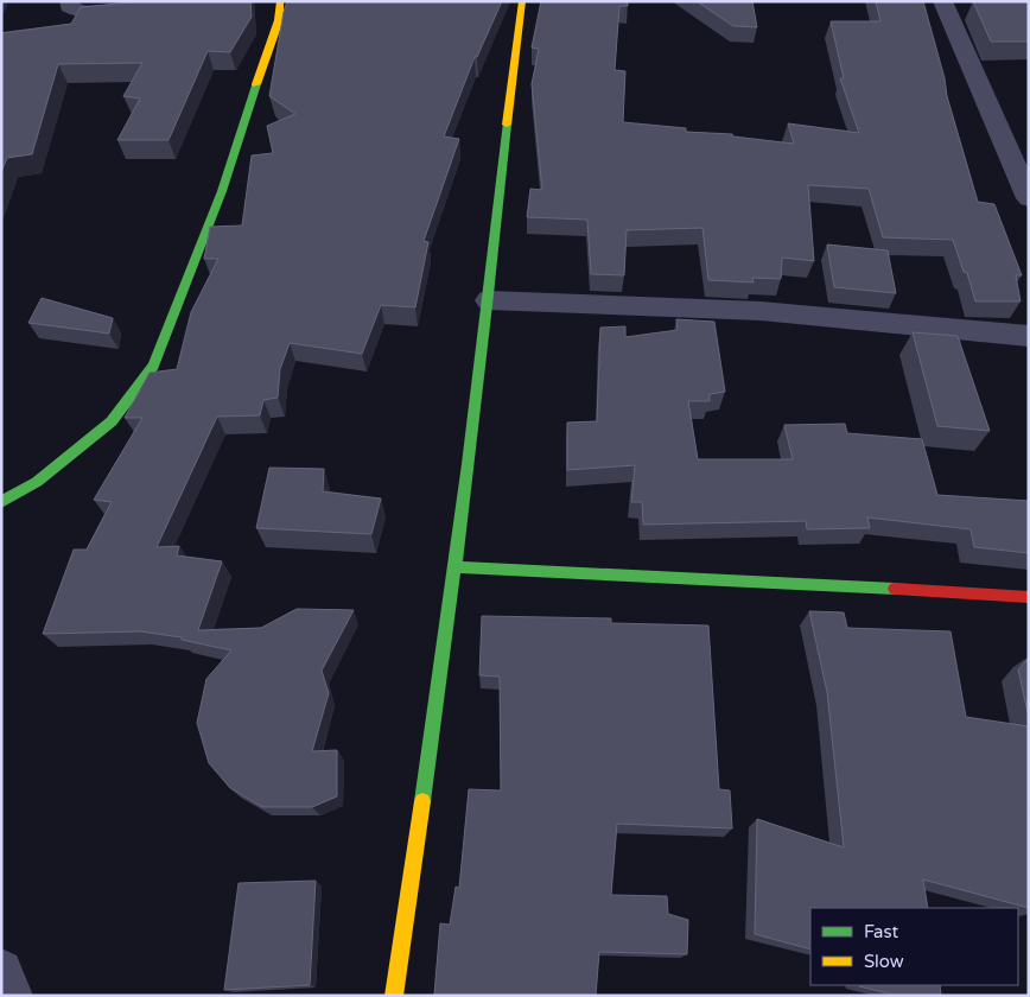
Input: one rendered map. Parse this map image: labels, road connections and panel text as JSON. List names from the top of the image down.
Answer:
{
  "legend": ["Fast", "Slow"]
}
